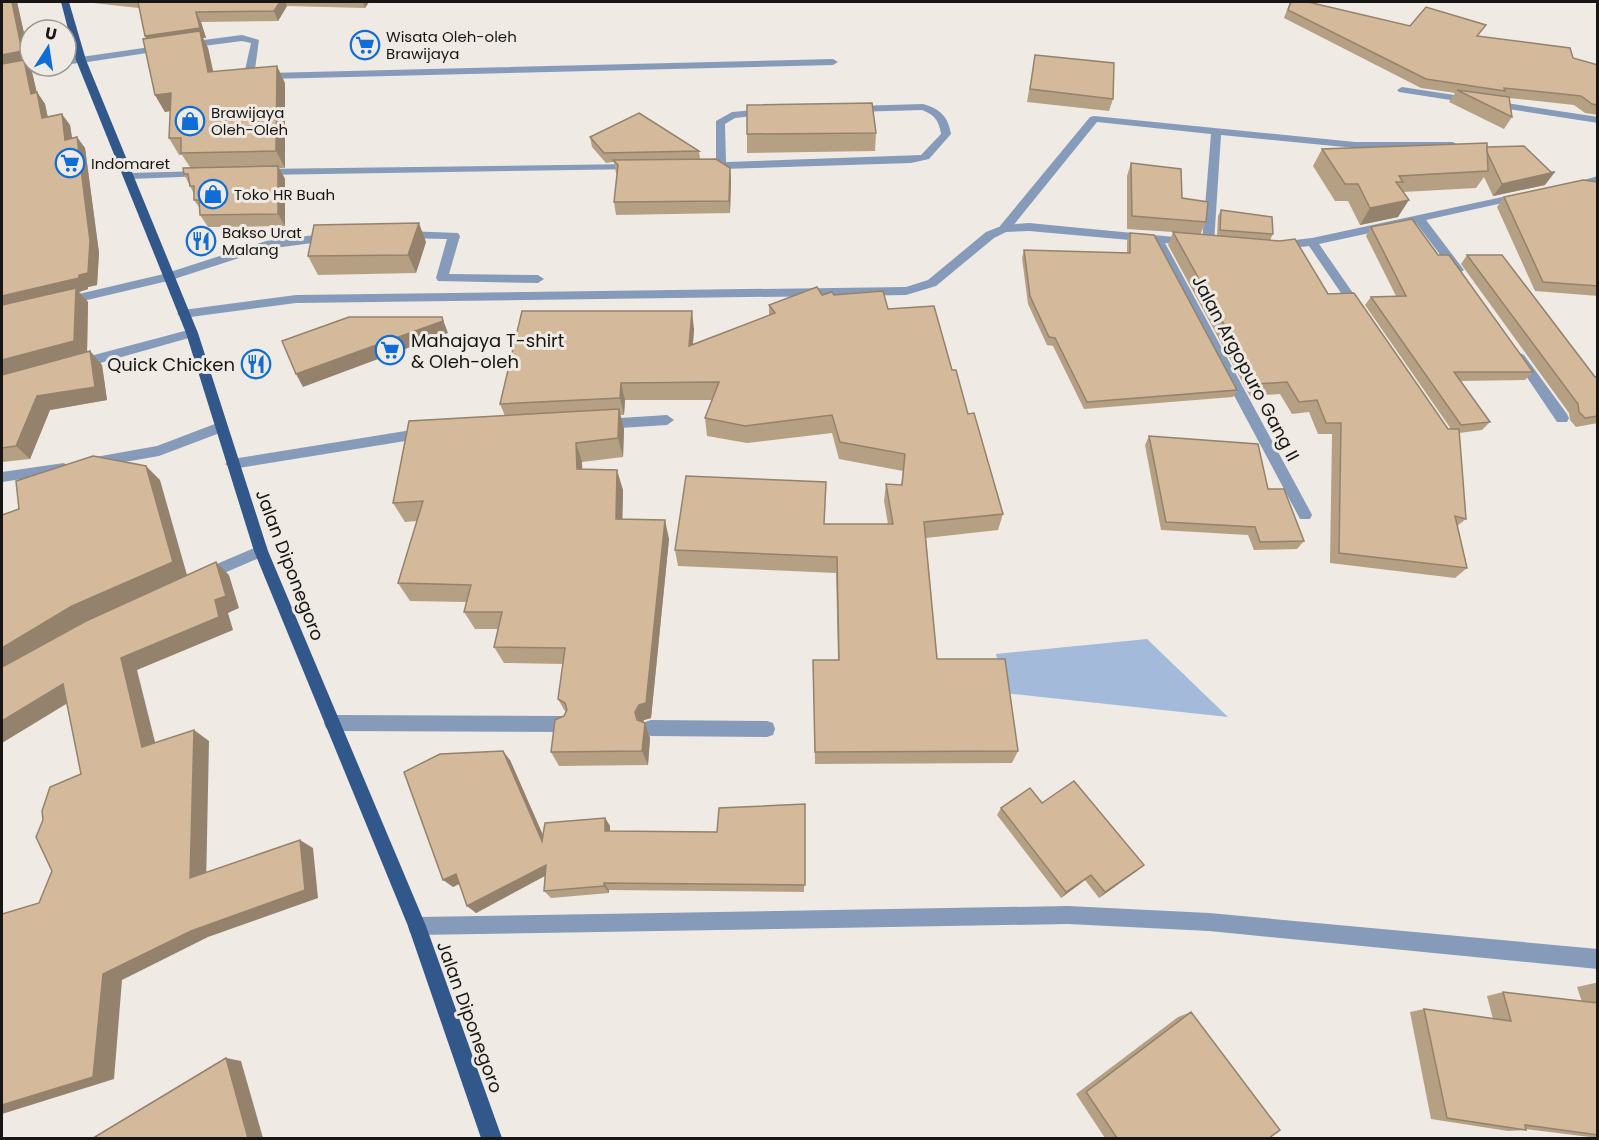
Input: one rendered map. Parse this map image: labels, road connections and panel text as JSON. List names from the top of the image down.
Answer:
{
  "streets": {
    "main road": ["Jalan Diponegoro"],
    "street": ["Jalan Argopuro Gang II"]
  },
  "places": {
    "supermarket": ["Wisata Oleh-oleh Brawijaya", "Indomaret", "Mahajaya T-shirt & Oleh-oleh"],
    "shop": ["Brawijaya Oleh-Oleh", "Toko HR Buah"],
    "restaurant": ["Bakso Urat Malang", "Quick Chicken"]
  },
  "north": "top"
}
